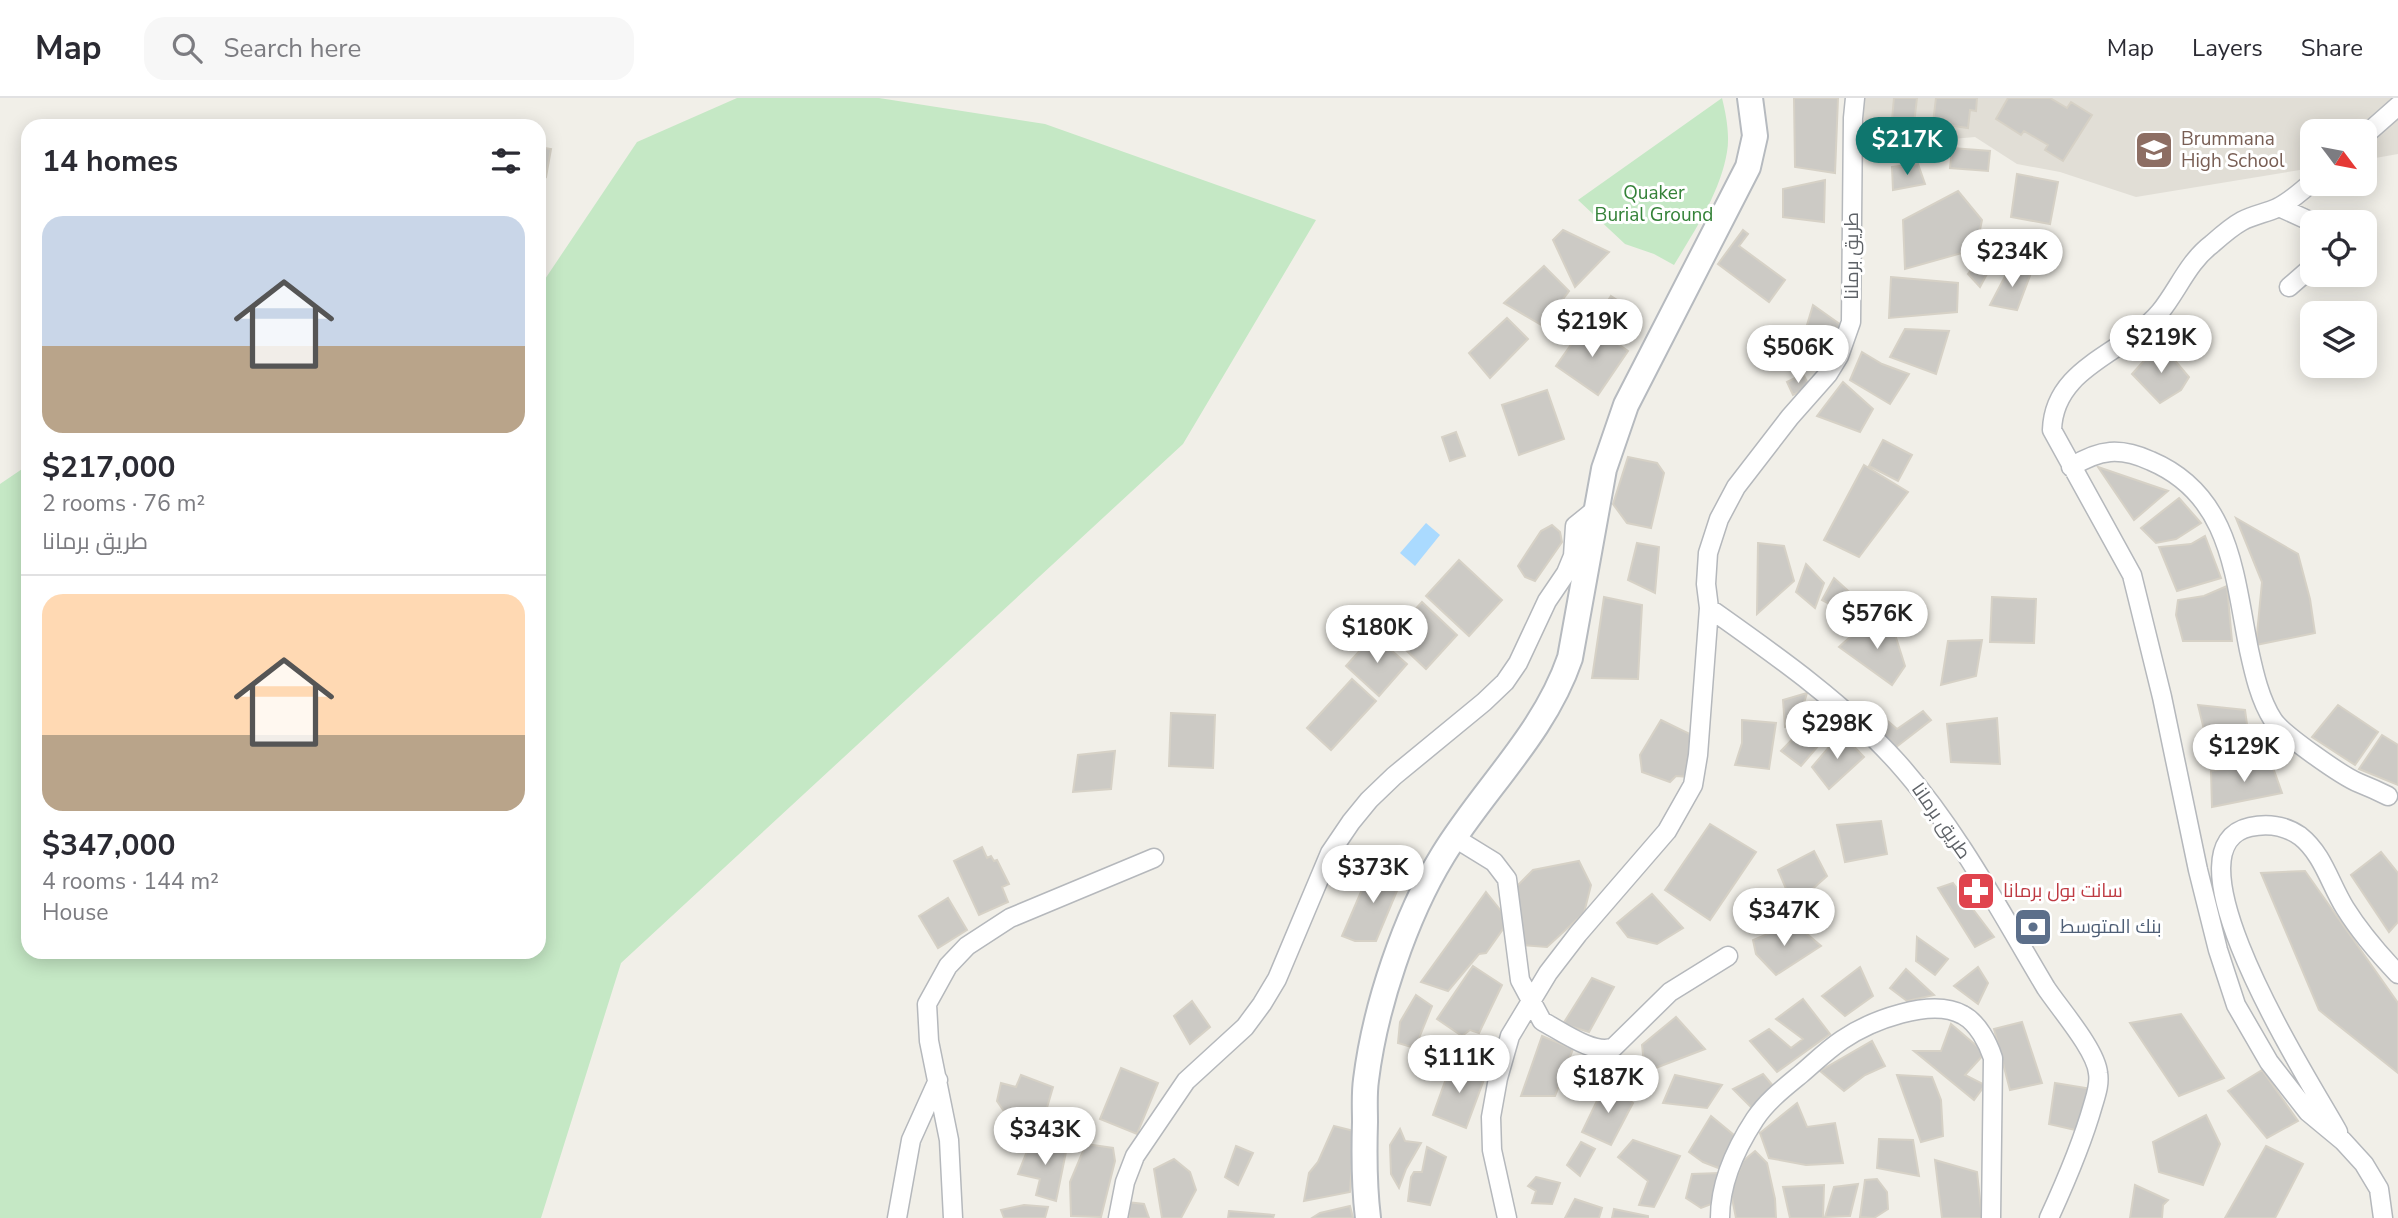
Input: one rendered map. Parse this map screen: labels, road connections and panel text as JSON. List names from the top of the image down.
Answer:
{
  "streets": {
    "street": ["طريق برمانا"]
  },
  "parks": ["Quaker Burial Ground"],
  "places": {
    "school or university": ["Brummana High School"],
    "pharmacy": ["سانت بول برمانا"],
    "bank": ["بنك المتوسط"]
  },
  "north": "bottom right",
  "page": {
    "header": "Map",
    "search": "Search here",
    "nav": ["Map", "Layers", "Share"],
    "price": [
      "$217K",
      "$234K",
      "$219K",
      "$219K",
      "$506K",
      "$576K",
      "$180K",
      "$298K",
      "$129K",
      "$373K",
      "$347K",
      "$111K",
      "$187K",
      "$343K"
    ],
    "heading": "14 homes",
    "list": [
      {
        "name": "$217,000",
        "note": "2 rooms · 76 m² · طريق برمانا"
      },
      {
        "name": "$347,000",
        "note": "4 rooms · 144 m² · House"
      }
    ]
  }
}
